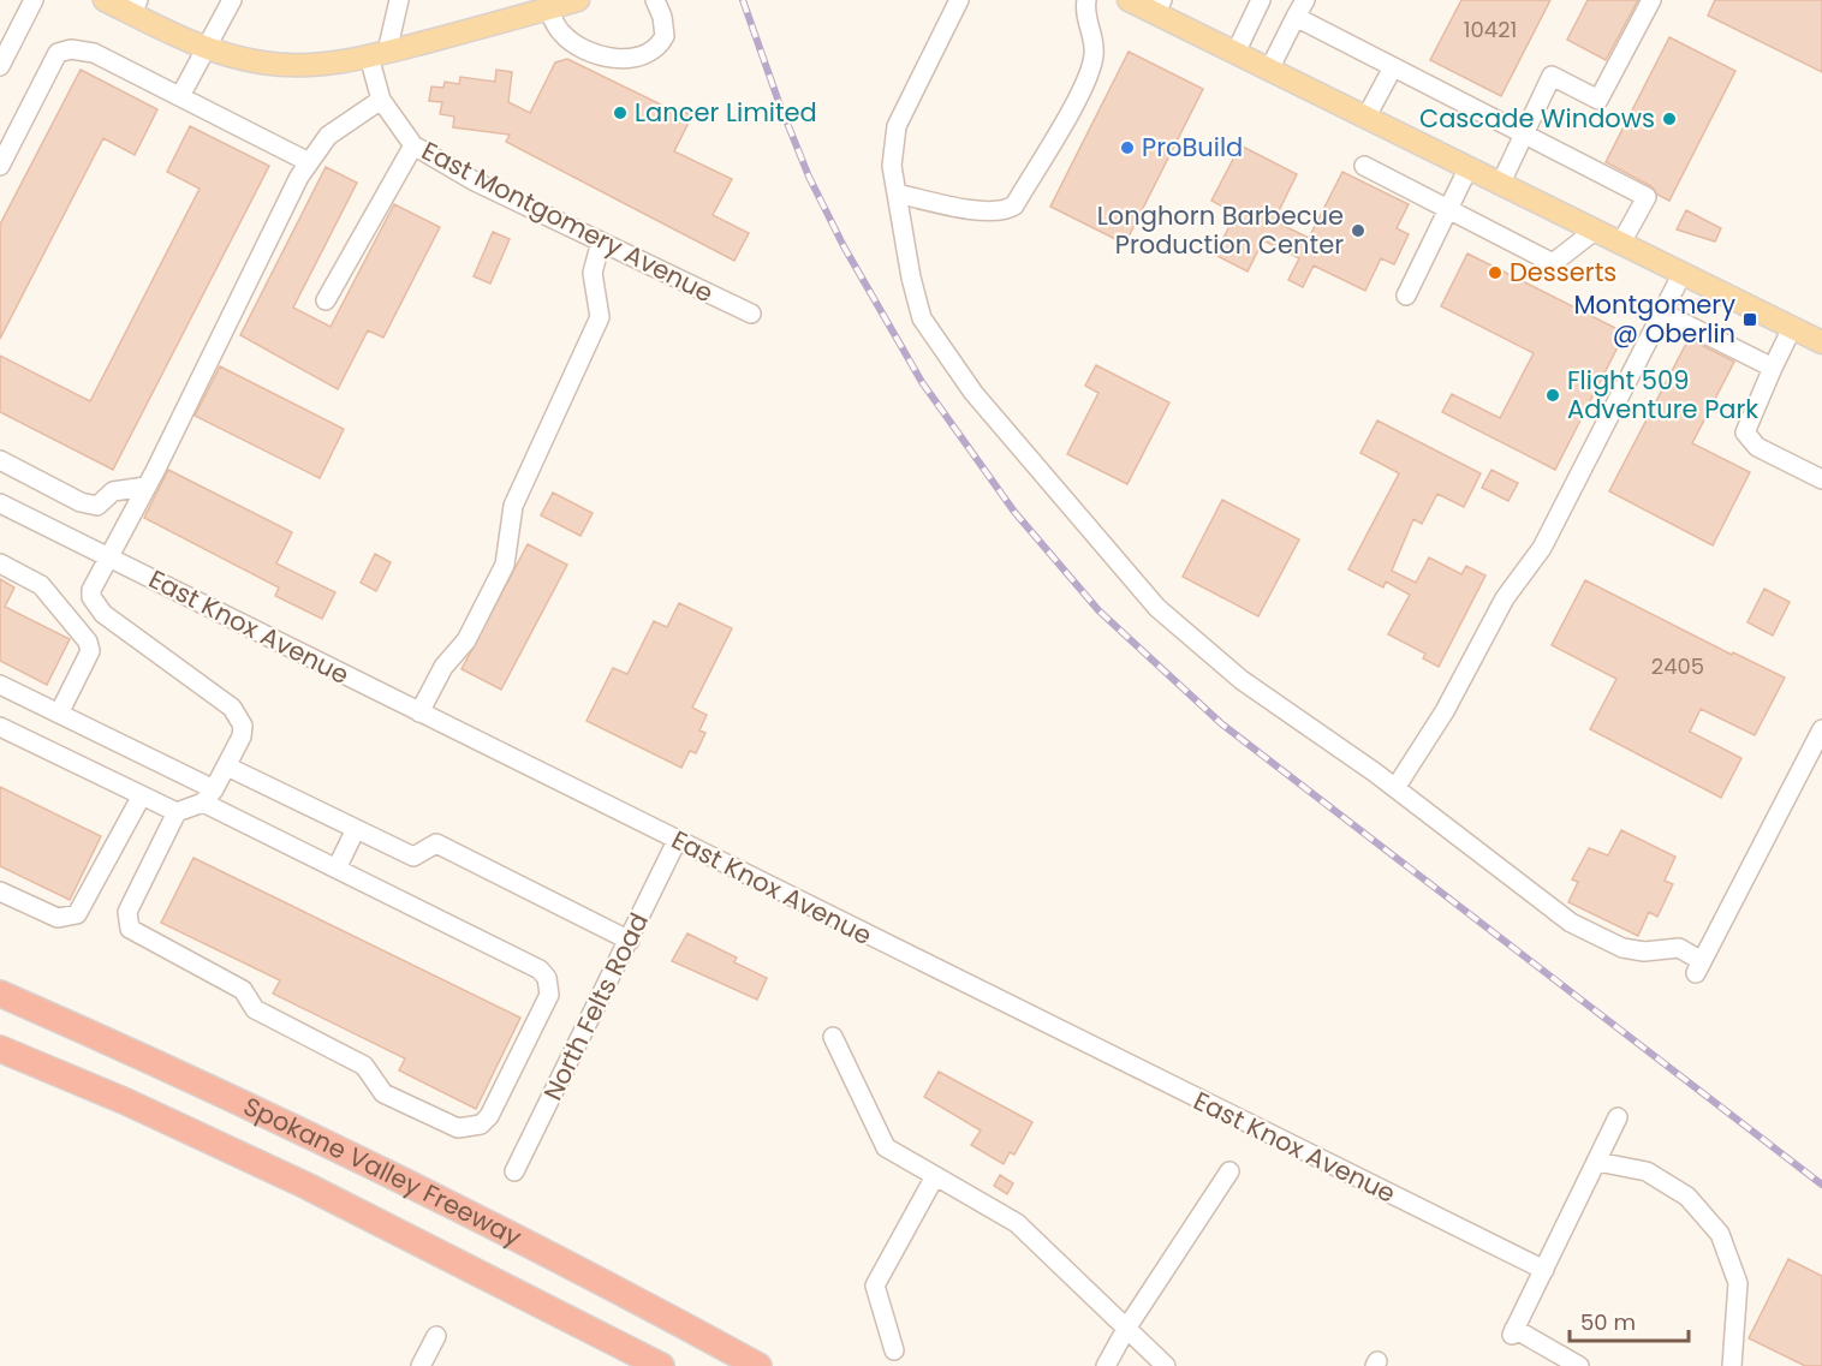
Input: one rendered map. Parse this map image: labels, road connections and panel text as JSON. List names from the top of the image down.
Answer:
{
  "streets": {
    "highway": ["Spokane Valley Freeway"],
    "street": ["East Montgomery Avenue", "East Knox Avenue", "North Felts Road"]
  },
  "crossings": [
    ["East Knox Avenue", "North Felts Road"]
  ],
  "places": {
    "other": [
      "Lancer Limited",
      "Cascade Windows",
      "ProBuild",
      "Longhorn Barbecue Production Center",
      "Desserts",
      "Flight 509 Adventure Park"
    ],
    "transit": ["Montgomery @ Oberlin"]
  },
  "house_numbers": ["10421", "2405"],
  "scale_bar": "50 m"
}
